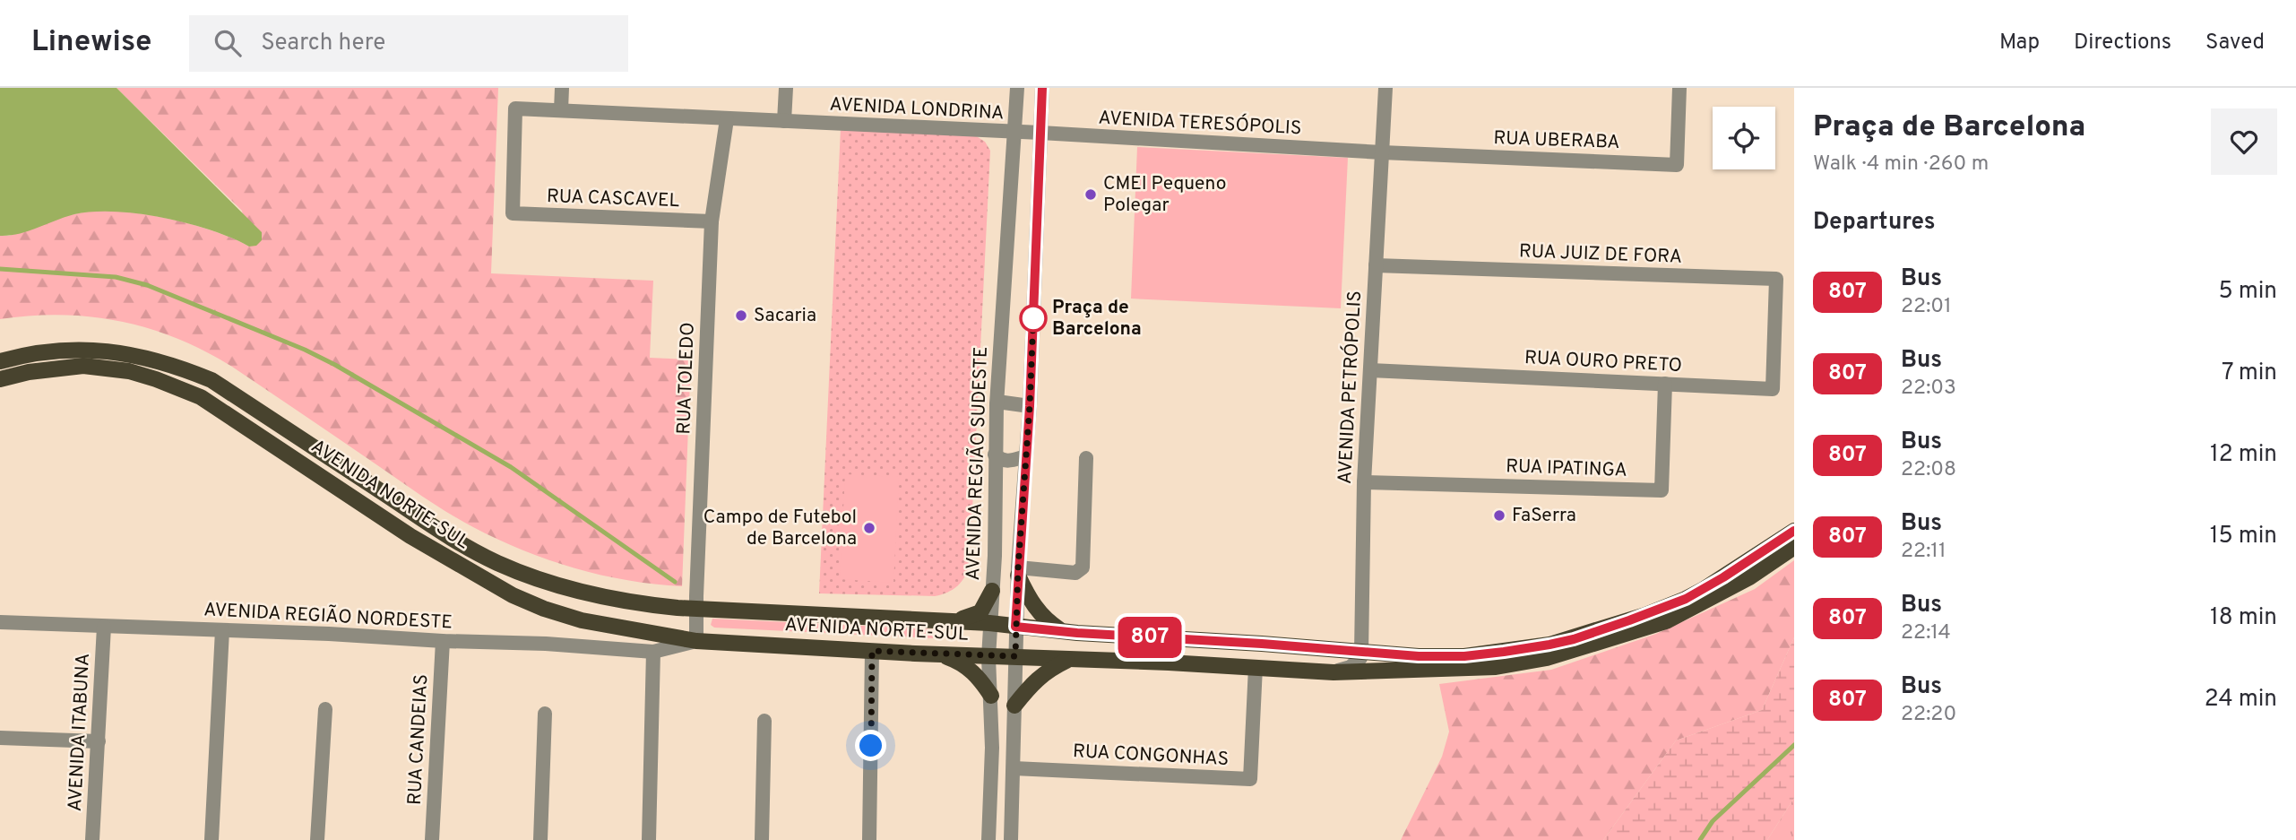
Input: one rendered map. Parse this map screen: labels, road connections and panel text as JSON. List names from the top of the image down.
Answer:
{
  "streets": {
    "main road": ["AVENIDA NORTE-SUL"],
    "street": [
      "AVENIDA LONDRINA",
      "AVENIDA TERESÓPOLIS",
      "RUA UBERABA",
      "RUA CASCAVEL",
      "RUA JUIZ DE FORA",
      "RUA OURO PRETO",
      "RUA TOLEDO",
      "AVENIDA PETRÓPOLIS",
      "AVENIDA REGIÃO SUDESTE",
      "RUA IPATINGA",
      "AVENIDA REGIÃO NORDESTE",
      "AVENIDA ITABUNA",
      "RUA CANDEIAS",
      "RUA CONGONHAS"
    ]
  },
  "crossings": [
    ["AVENIDA LONDRINA", "AVENIDA TERESÓPOLIS"],
    ["AVENIDA LONDRINA", "RUA CASCAVEL"],
    ["AVENIDA LONDRINA", "RUA TOLEDO"],
    ["AVENIDA LONDRINA", "AVENIDA REGIÃO SUDESTE"],
    ["AVENIDA TERESÓPOLIS", "RUA UBERABA"],
    ["AVENIDA TERESÓPOLIS", "AVENIDA PETRÓPOLIS"],
    ["AVENIDA TERESÓPOLIS", "AVENIDA REGIÃO SUDESTE"],
    ["RUA UBERABA", "AVENIDA PETRÓPOLIS"],
    ["RUA CASCAVEL", "RUA TOLEDO"],
    ["RUA JUIZ DE FORA", "RUA OURO PRETO"],
    ["RUA JUIZ DE FORA", "AVENIDA PETRÓPOLIS"],
    ["RUA OURO PRETO", "AVENIDA PETRÓPOLIS"],
    ["RUA OURO PRETO", "RUA IPATINGA"],
    ["RUA TOLEDO", "AVENIDA NORTE-SUL"],
    ["RUA TOLEDO", "AVENIDA REGIÃO NORDESTE"],
    ["AVENIDA PETRÓPOLIS", "RUA IPATINGA"],
    ["AVENIDA PETRÓPOLIS", "AVENIDA NORTE-SUL"],
    ["AVENIDA REGIÃO SUDESTE", "AVENIDA NORTE-SUL"],
    ["AVENIDA NORTE-SUL", "AVENIDA REGIÃO NORDESTE"],
    ["AVENIDA NORTE-SUL", "RUA CONGONHAS"],
    ["AVENIDA REGIÃO NORDESTE", "AVENIDA ITABUNA"],
    ["AVENIDA REGIÃO NORDESTE", "RUA CANDEIAS"]
  ],
  "places": [
    "CMEI Pequeno Polegar",
    "Sacaria",
    "Praça de Barcelona",
    "FaSerra",
    "Campo de Futebol de Barcelona"
  ],
  "lines": ["bus line 807"],
  "page": {
    "header": "Linewise",
    "search": "Search here",
    "nav": ["Map", "Directions", "Saved"],
    "on_map": "807",
    "heading": [
      ["Praça de Barcelona", "Walk · 4 min · 260 m"],
      "Departures"
    ],
    "list": [
      {
        "mark": "807",
        "name": "Bus",
        "note": "22:01",
        "value": "5 min"
      },
      {
        "mark": "807",
        "name": "Bus",
        "note": "22:03",
        "value": "7 min"
      },
      {
        "mark": "807",
        "name": "Bus",
        "note": "22:08",
        "value": "12 min"
      },
      {
        "mark": "807",
        "name": "Bus",
        "note": "22:11",
        "value": "15 min"
      },
      {
        "mark": "807",
        "name": "Bus",
        "note": "22:14",
        "value": "18 min"
      },
      {
        "mark": "807",
        "name": "Bus",
        "note": "22:20",
        "value": "24 min"
      }
    ]
  }
}
